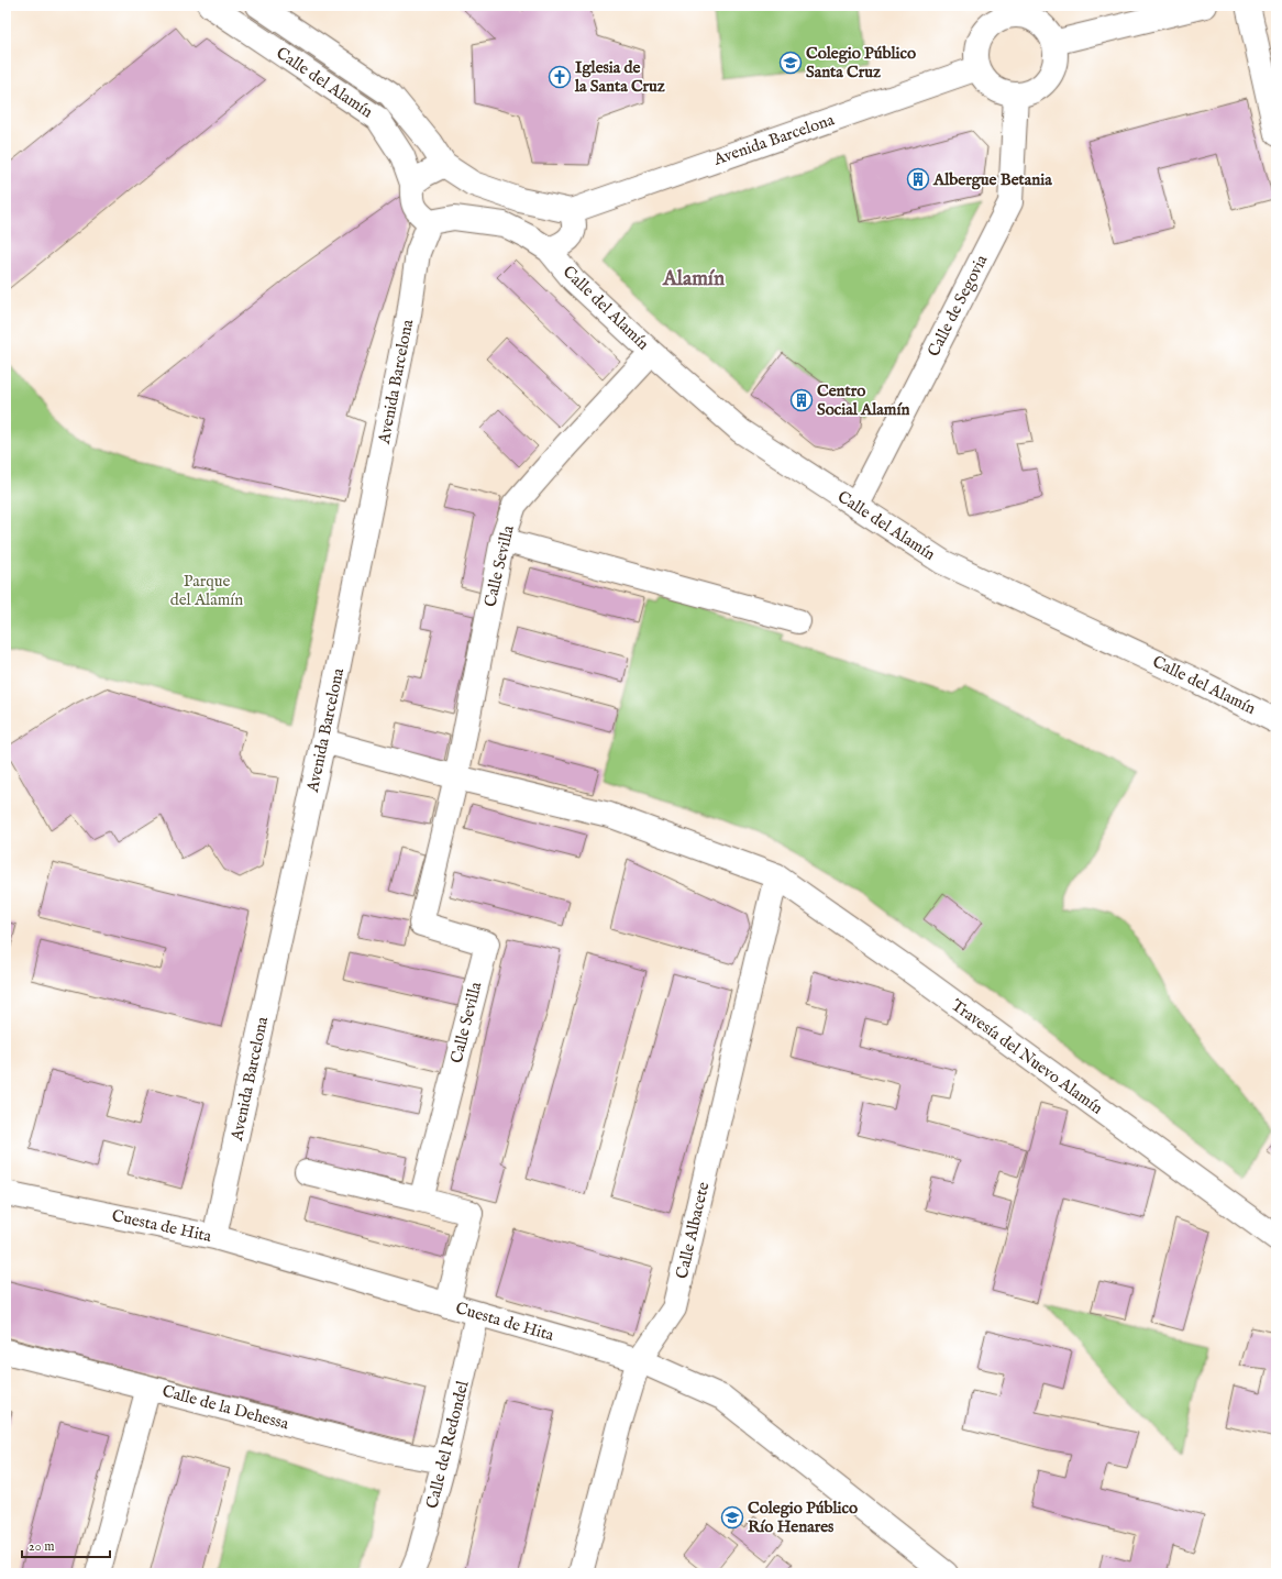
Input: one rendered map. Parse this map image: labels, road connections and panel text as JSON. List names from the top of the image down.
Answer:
{
  "streets": {
    "street": [
      "Calle del Alamín",
      "Avenida Barcelona",
      "Calle de Segovia",
      "Calle Sevilla",
      "Travesía del Nuevo Alamín",
      "Cuesta de Hita",
      "Calle Albacete",
      "Calle de la Dehessa",
      "Calle del Redondel"
    ]
  },
  "crossings": [
    ["Calle del Alamín", "Avenida Barcelona"],
    ["Calle del Alamín", "Calle de Segovia"],
    ["Calle del Alamín", "Calle Sevilla"],
    ["Avenida Barcelona", "Calle de Segovia"],
    ["Avenida Barcelona", "Cuesta de Hita"],
    ["Travesía del Nuevo Alamín", "Calle Albacete"],
    ["Cuesta de Hita", "Calle Albacete"],
    ["Cuesta de Hita", "Calle del Redondel"],
    ["Calle de la Dehessa", "Calle del Redondel"]
  ],
  "districts": ["Alamín"],
  "parks": ["Parque del Alamín"],
  "places": {
    "school or university": ["Colegio Público Santa Cruz", "Colegio Público Río Henares"],
    "church": ["Iglesia de la Santa Cruz"],
    "building": ["Albergue Betania", "Centro Social Alamín"]
  },
  "scale_bar": "20 m"
}
